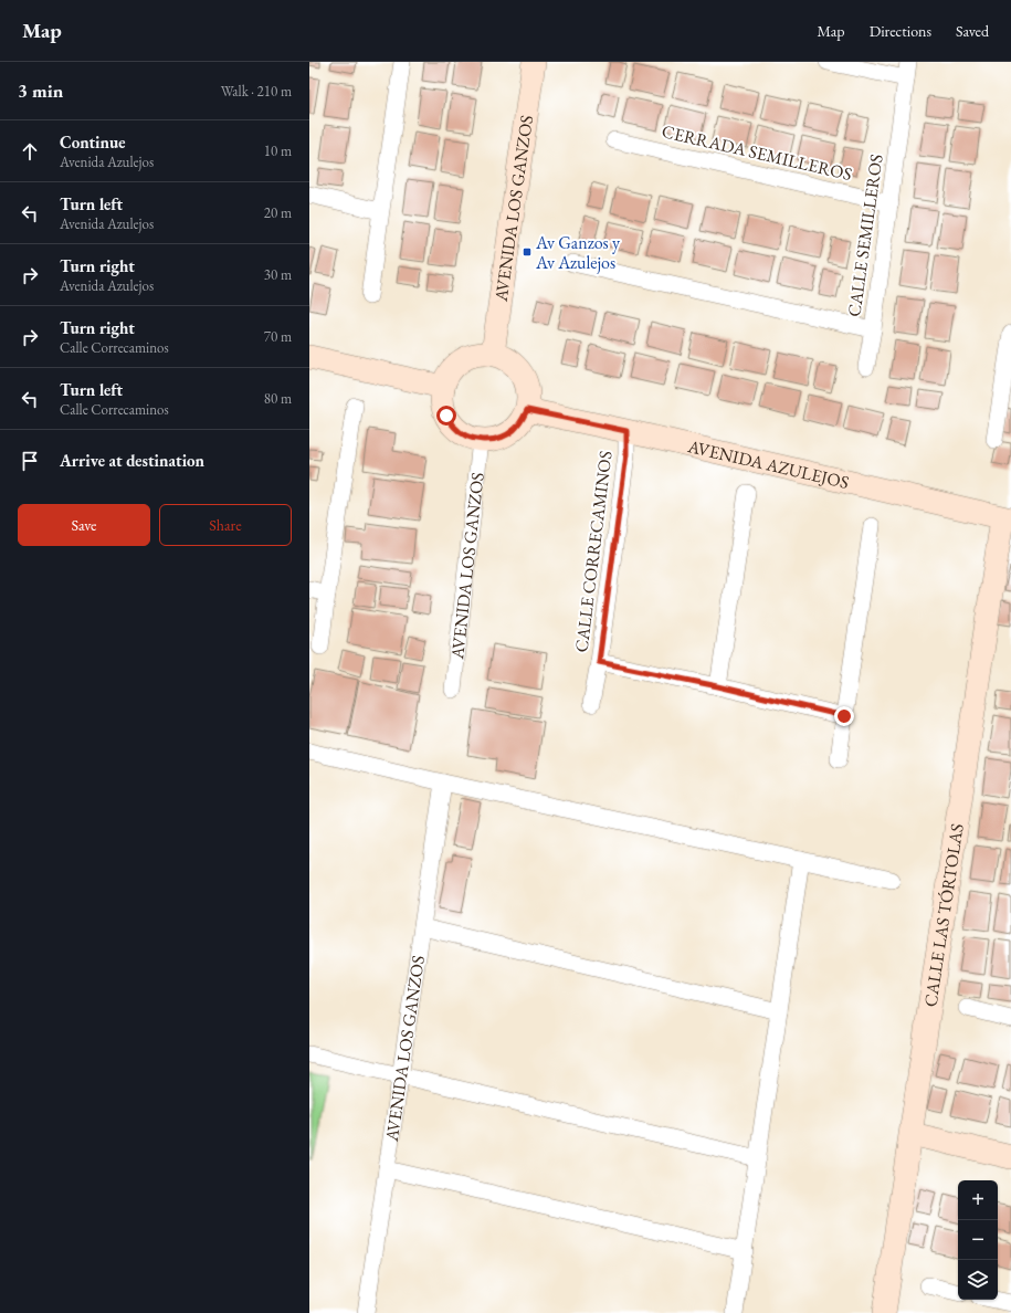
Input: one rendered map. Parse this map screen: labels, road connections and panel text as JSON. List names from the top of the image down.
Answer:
{
  "streets": {
    "street": [
      "CERRADA SEMILLEROS",
      "AVENIDA LOS GANZOS",
      "CALLE SEMILLEROS",
      "AVENIDA AZULEJOS",
      "CALLE CORRECAMINOS",
      "CALLE LAS TÓRTOLAS"
    ]
  },
  "crossings": [
    ["CERRADA SEMILLEROS", "CALLE SEMILLEROS"],
    ["AVENIDA LOS GANZOS", "AVENIDA AZULEJOS"],
    ["AVENIDA AZULEJOS", "CALLE CORRECAMINOS"],
    ["AVENIDA AZULEJOS", "CALLE LAS TÓRTOLAS"]
  ],
  "places": {
    "transit": ["Av Ganzos y Av Azulejos"]
  },
  "page": {
    "header": "Map",
    "nav": ["Map", "Directions", "Saved"],
    "heading": ["3 min", "Walk · 210 m"],
    "list": [
      ["Continue", "Avenida Azulejos", "10 m"],
      ["Turn left", "Avenida Azulejos", "20 m"],
      ["Turn right", "Avenida Azulejos", "30 m"],
      ["Turn right", "Calle Correcaminos", "70 m"],
      ["Turn left", "Calle Correcaminos", "80 m"],
      "Arrive at destination"
    ],
    "buttons": ["Save", "Share"],
    "map_buttons": ["+", "−"]
  }
}
